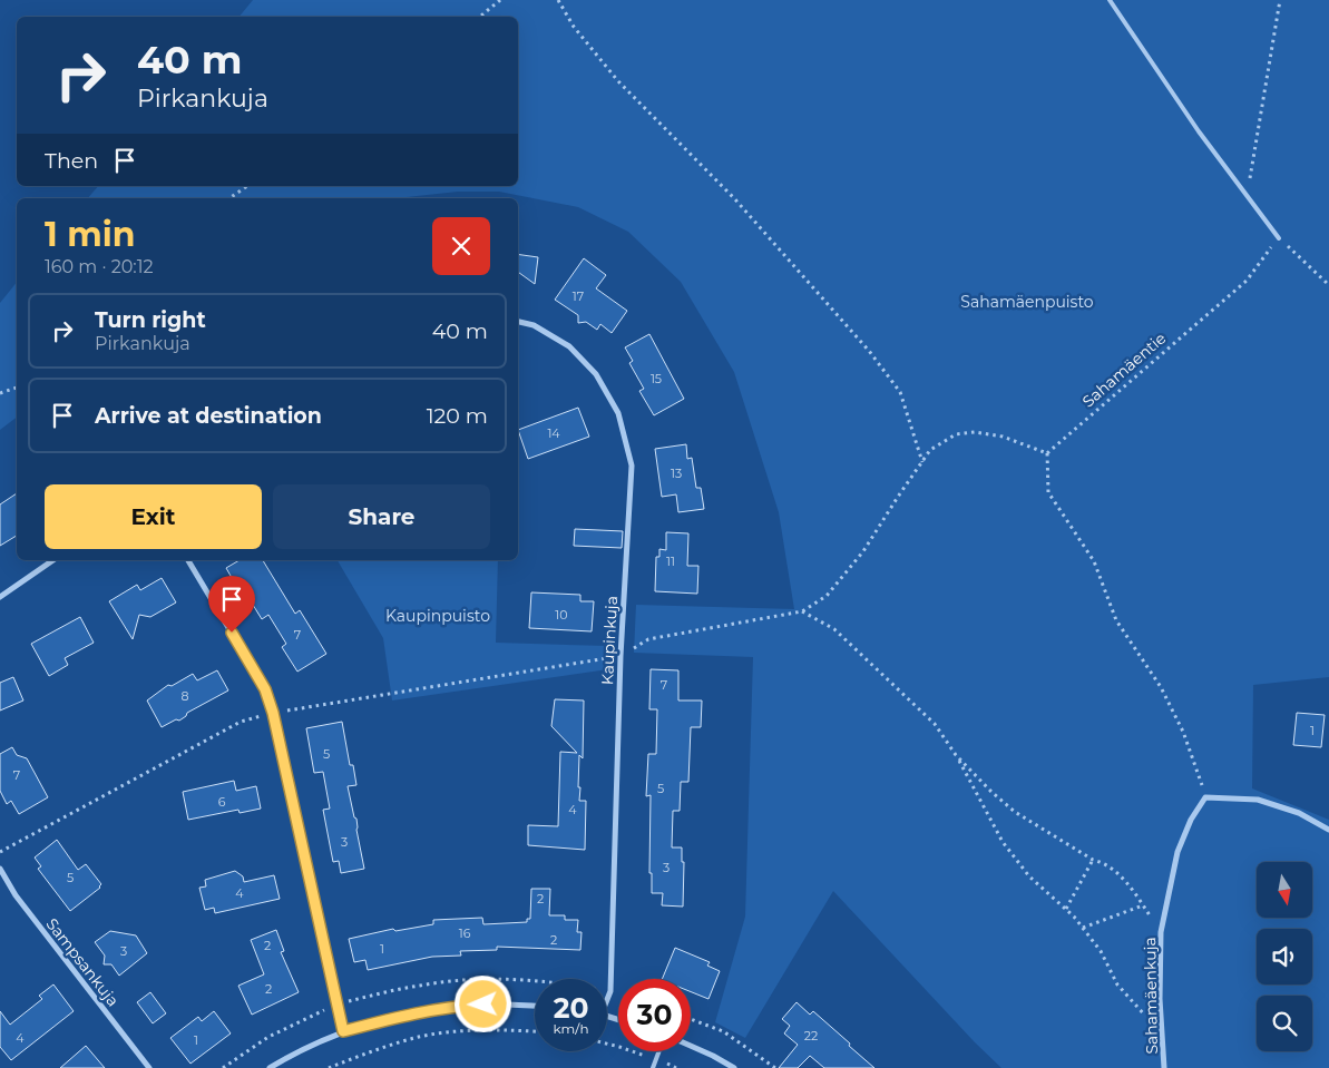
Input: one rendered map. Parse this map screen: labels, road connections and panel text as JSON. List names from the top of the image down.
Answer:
{
  "streets": {
    "street": ["Kaupinkuja", "Sampsankuja", "Sahamäenkuja"],
    "path": ["Sahamäentie"]
  },
  "parks": ["Sahamäenpuisto", "Kaupinpuisto"],
  "house_numbers": [
    "17",
    "15",
    "14",
    "13",
    "11",
    "10",
    "7",
    "7",
    "8",
    "1",
    "5",
    "7",
    "5",
    "6",
    "4",
    "3",
    "3",
    "5",
    "4",
    "2",
    "16",
    "2",
    "2",
    "1",
    "3",
    "2",
    "22",
    "4",
    "1"
  ],
  "north": "bottom",
  "page": {
    "turn": ["40 m", "Pirkankuja"],
    "then": "Then",
    "heading": ["1 min", "160 m · 20:12"],
    "list": [
      {
        "name": "Turn right",
        "note": "Pirkankuja",
        "value": "40 m"
      },
      {
        "name": "Arrive at destination",
        "value": "120 m"
      }
    ],
    "buttons": ["Exit", "Share"],
    "speed": "20 km/h",
    "limit": "30"
  }
}
